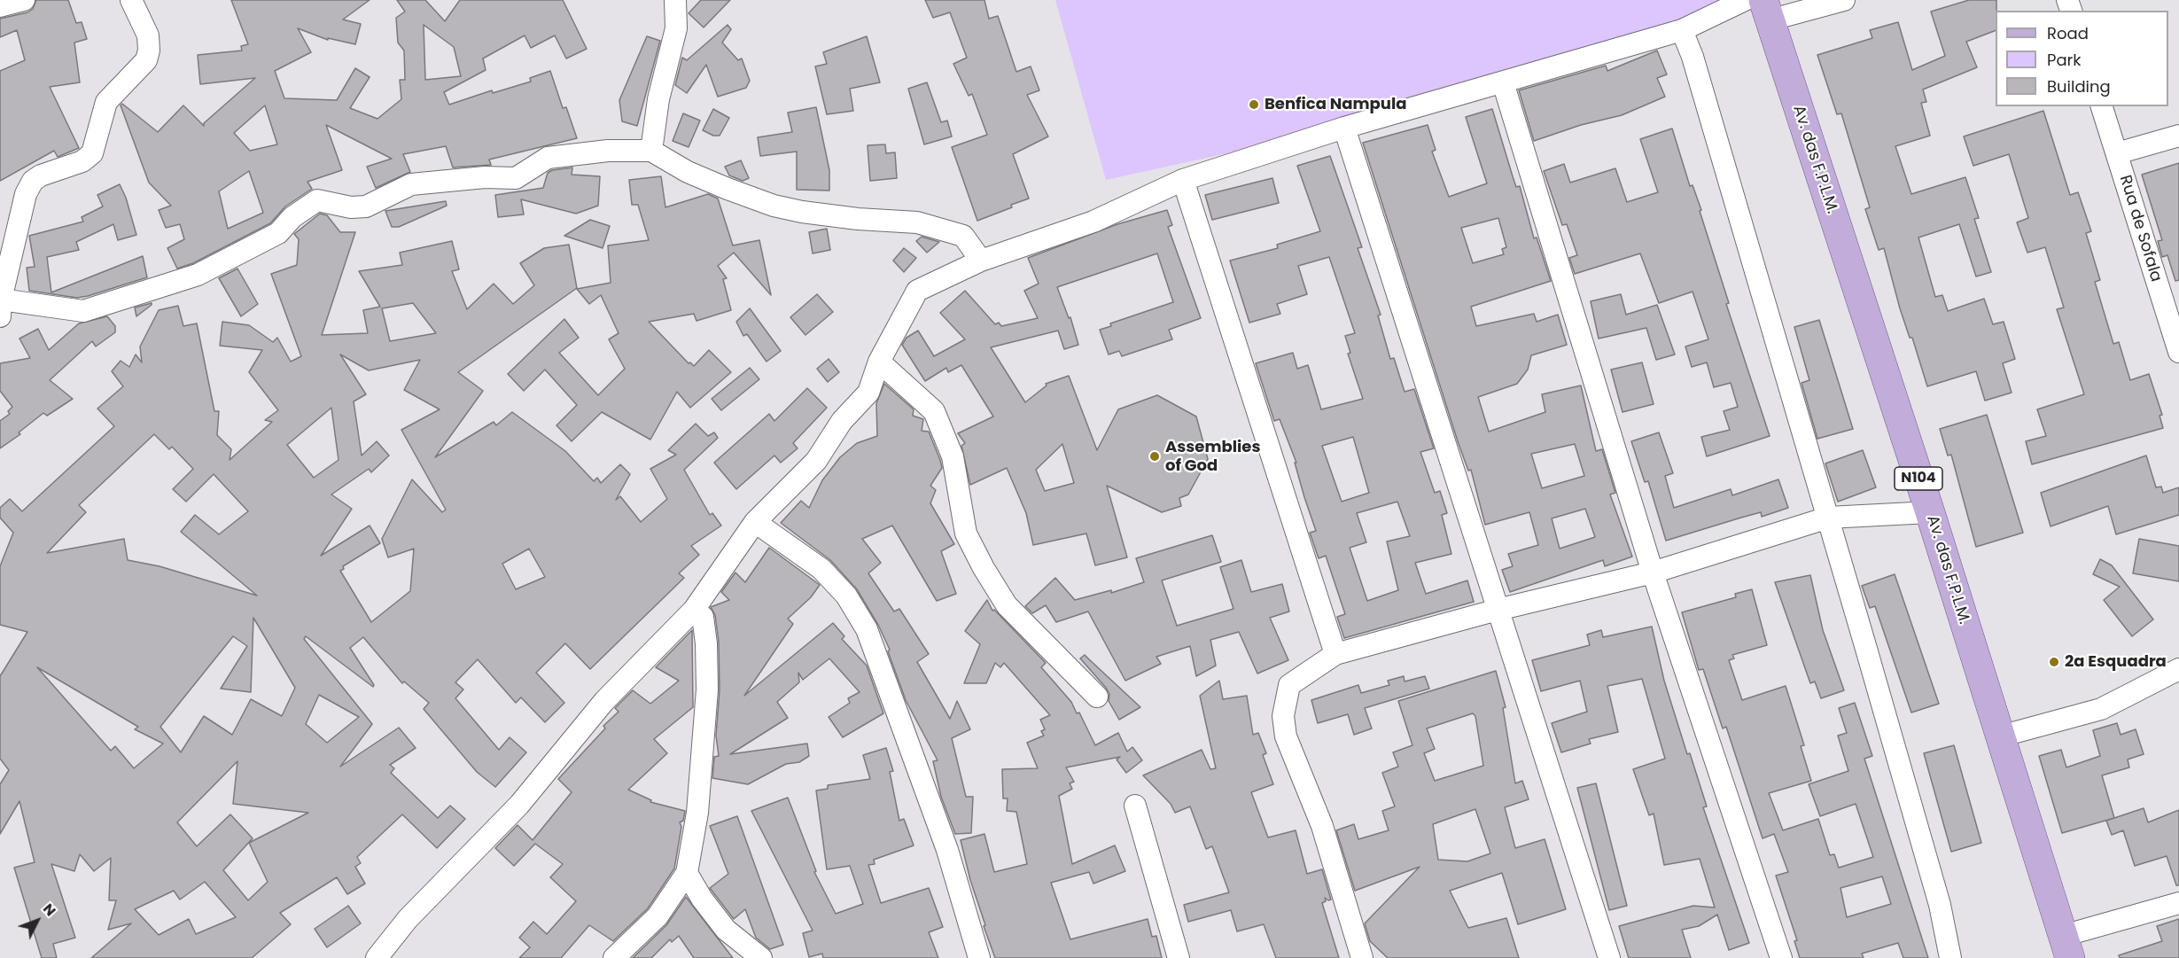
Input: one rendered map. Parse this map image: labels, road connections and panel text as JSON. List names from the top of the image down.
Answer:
{
  "streets": {
    "main road": ["Av. das F.P.L.M.", "N104"],
    "street": ["Rua de Sofala"]
  },
  "places": ["Benfica Nampula", "Assemblies of God", "2a Esquadra"],
  "legend": ["Road", "Park", "Building"],
  "north": "top right"
}
